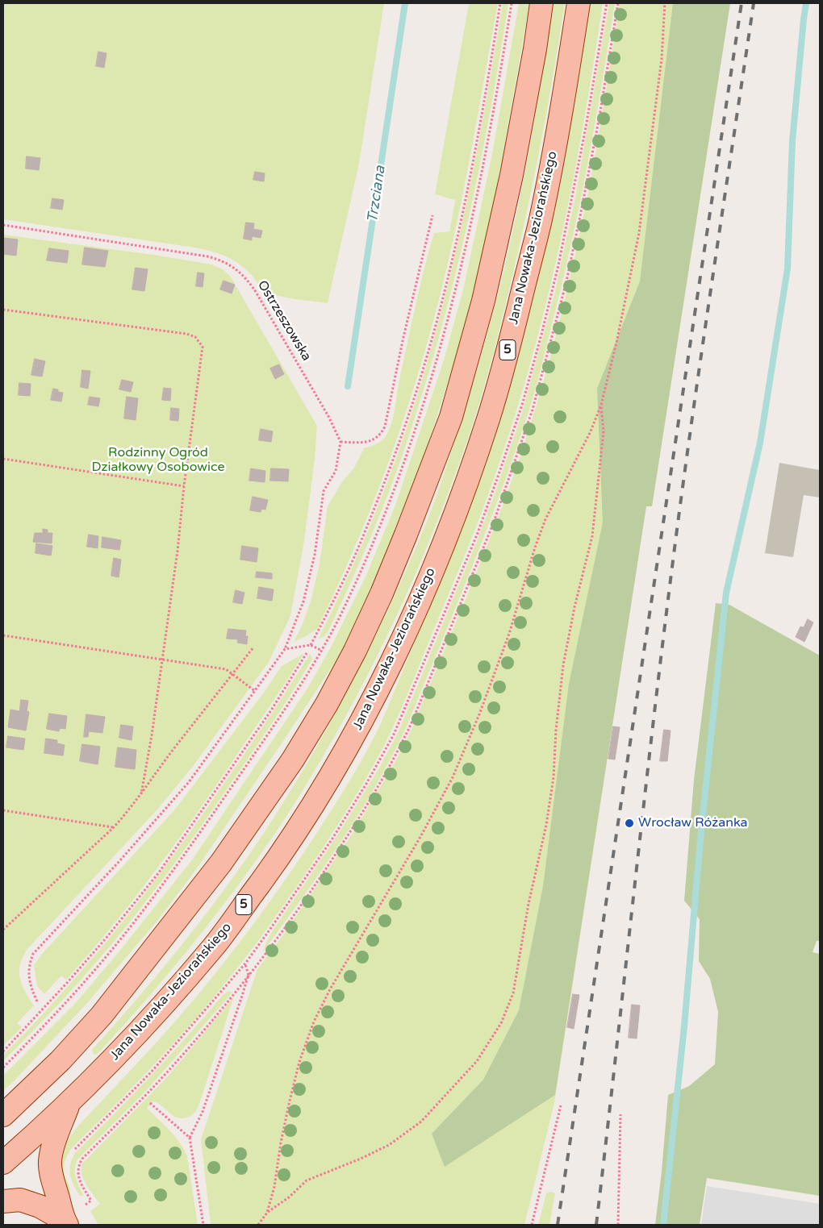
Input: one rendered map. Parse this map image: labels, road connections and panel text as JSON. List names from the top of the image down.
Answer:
{
  "streets": {
    "main road": ["Jana Nowaka-Jeziorańskiego", "5"],
    "path": ["Ostrzeszowska"]
  },
  "water": ["Trzciana"],
  "parks": ["Rodzinny Ogród Działkowy Osobowice"],
  "places": ["Wrocław Różanka"]
}
